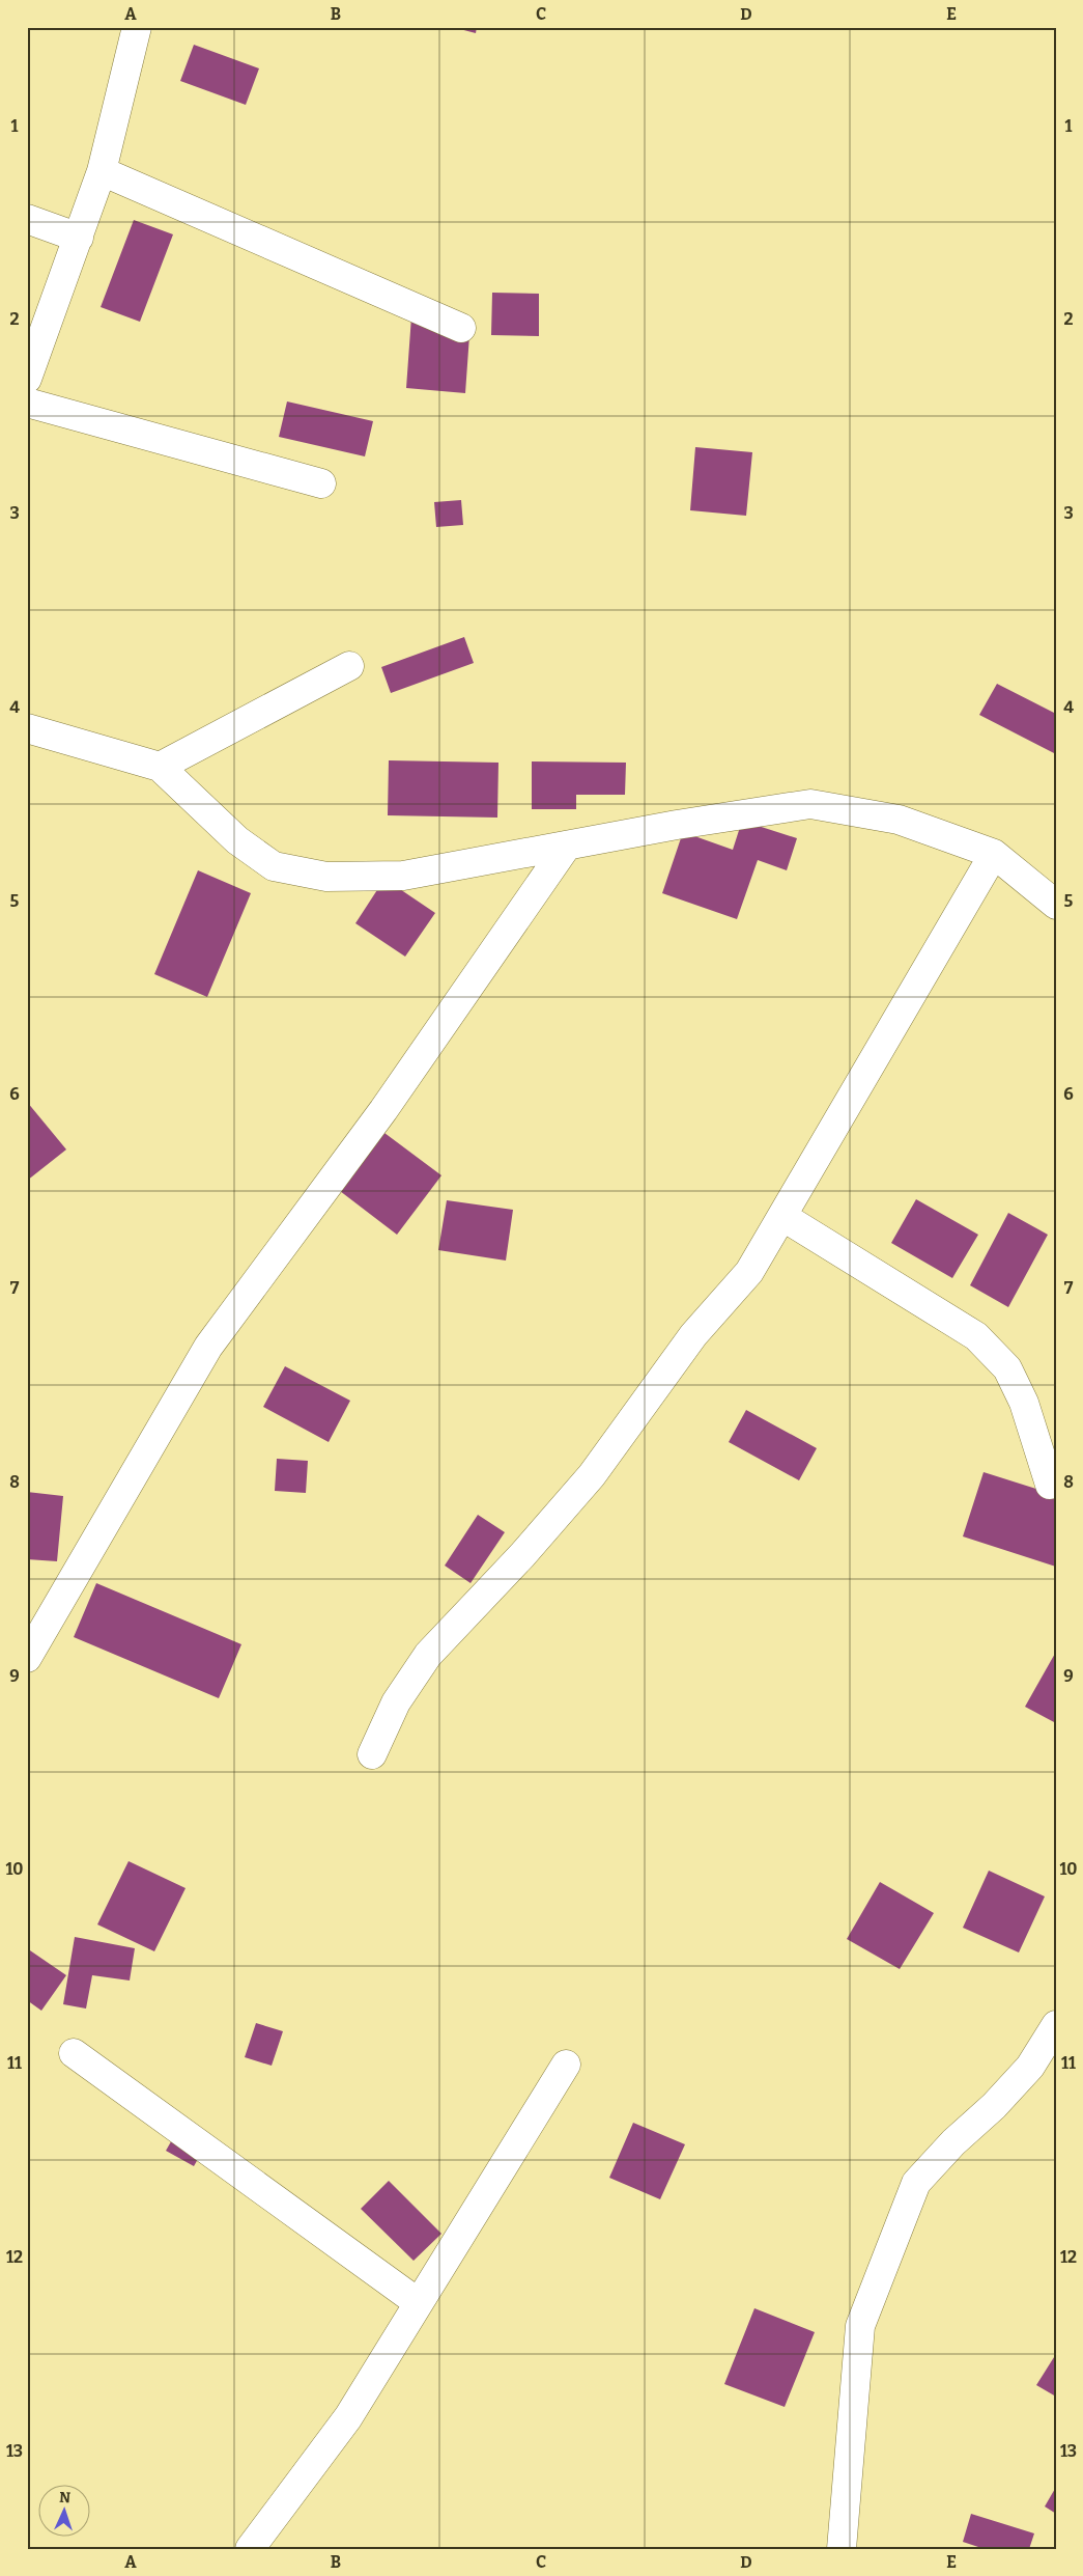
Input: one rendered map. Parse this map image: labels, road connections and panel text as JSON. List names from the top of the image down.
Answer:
{
  "north": "top",
  "grid": {
    "columns": [
      "A",
      "B",
      "C",
      "D",
      "E"
    ],
    "rows": [
      "1",
      "2",
      "3",
      "4",
      "5",
      "6",
      "7",
      "8",
      "9",
      "10",
      "11",
      "12",
      "13"
    ]
  }
}
